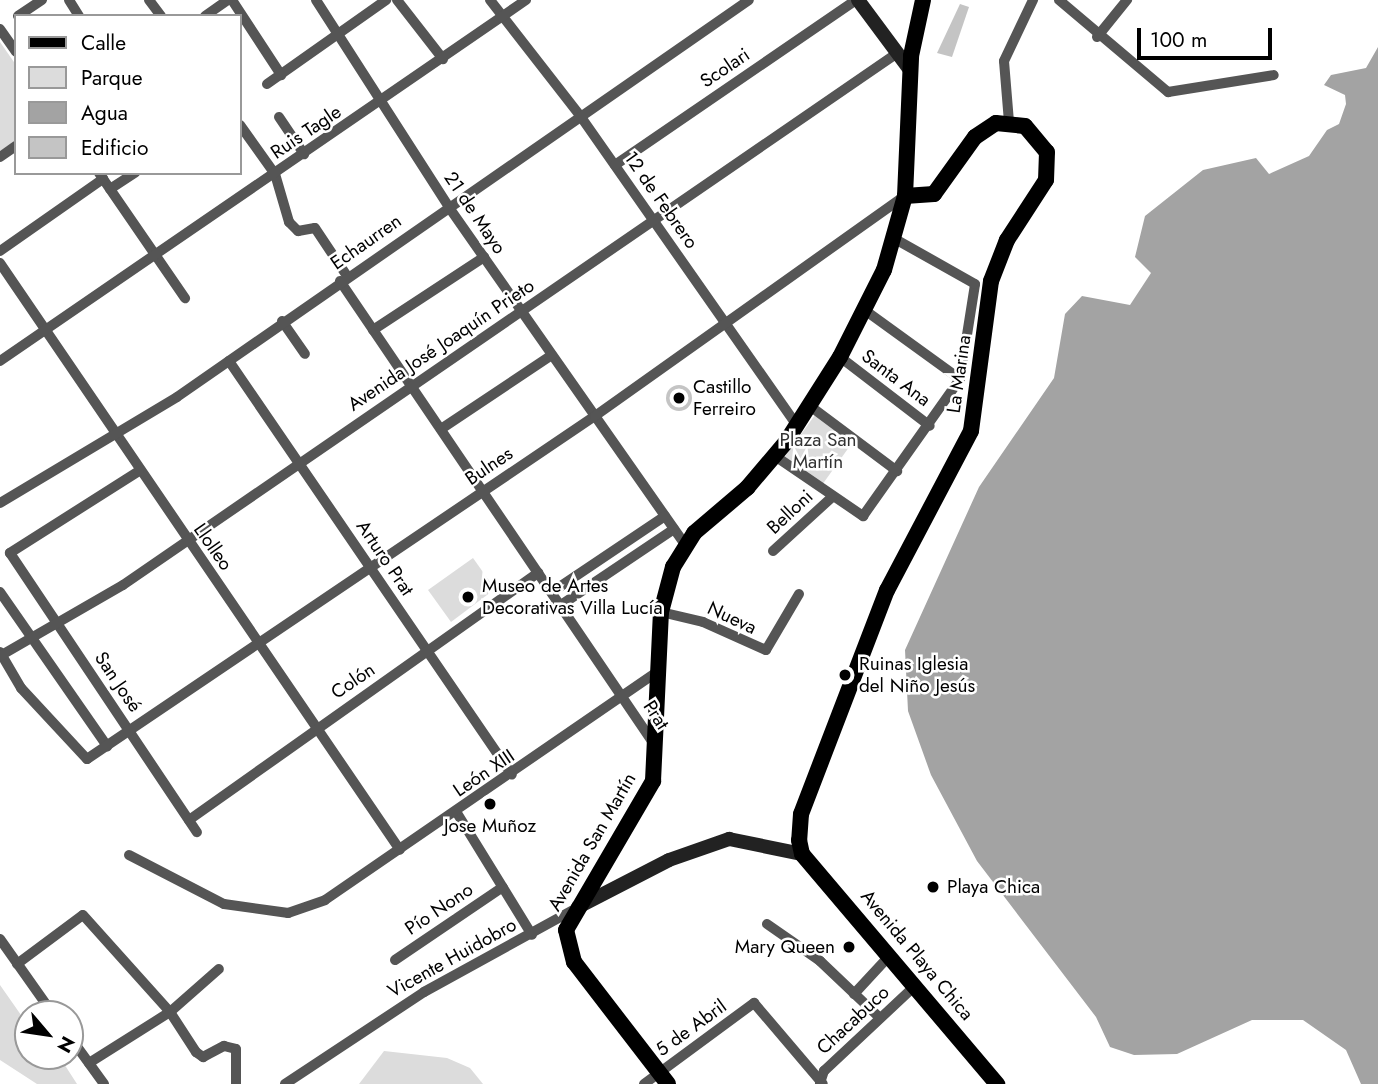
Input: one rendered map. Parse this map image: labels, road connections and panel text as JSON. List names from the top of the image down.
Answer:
{
  "streets": {
    "main road": ["La Marina", "Avenida San Martín", "Avenida Playa Chica"],
    "street": [
      "Scolari",
      "Ruis Tagle",
      "12 de Febrero",
      "21 de Mayo",
      "Echaurren",
      "Avenida José Joaquín Prieto",
      "Santa Ana",
      "Bulnes",
      "Belloni",
      "Llolleo",
      "Arturo Prat",
      "Nueva",
      "Colón",
      "San José",
      "Prat",
      "León XIII",
      "Pío Nono",
      "Vicente Huidobro",
      "Chacabuco",
      "5 de Abril"
    ]
  },
  "crossings": [
    ["Scolari", "12 de Febrero"],
    ["Ruis Tagle", "12 de Febrero"],
    ["Ruis Tagle", "21 de Mayo"],
    ["Ruis Tagle", "Llolleo"],
    ["Ruis Tagle", "Prat"],
    ["12 de Febrero", "Echaurren"],
    ["12 de Febrero", "Avenida José Joaquín Prieto"],
    ["12 de Febrero", "Bulnes"],
    ["12 de Febrero", "Avenida San Martín"],
    ["21 de Mayo", "Echaurren"],
    ["21 de Mayo", "Avenida José Joaquín Prieto"],
    ["21 de Mayo", "Bulnes"],
    ["21 de Mayo", "Avenida San Martín"],
    ["Echaurren", "Llolleo"],
    ["Echaurren", "Arturo Prat"],
    ["Echaurren", "Prat"],
    ["Avenida José Joaquín Prieto", "Bulnes"],
    ["Avenida José Joaquín Prieto", "Llolleo"],
    ["Avenida José Joaquín Prieto", "Arturo Prat"],
    ["Avenida José Joaquín Prieto", "San José"],
    ["Avenida José Joaquín Prieto", "Prat"],
    ["La Marina", "Avenida Playa Chica"],
    ["La Marina", "Vicente Huidobro"],
    ["Santa Ana", "Avenida San Martín"],
    ["Bulnes", "Llolleo"],
    ["Bulnes", "Arturo Prat"],
    ["Bulnes", "San José"],
    ["Bulnes", "Prat"],
    ["Bulnes", "Avenida San Martín"],
    ["Llolleo", "Colón"],
    ["Llolleo", "San José"],
    ["Llolleo", "León XIII"],
    ["Arturo Prat", "Colón"],
    ["Arturo Prat", "León XIII"],
    ["Nueva", "Avenida San Martín"],
    ["Colón", "San José"],
    ["Colón", "Prat"],
    ["Prat", "León XIII"],
    ["Prat", "Avenida San Martín"],
    ["León XIII", "Avenida San Martín"],
    ["Avenida San Martín", "Vicente Huidobro"],
    ["Avenida San Martín", "5 de Abril"],
    ["Avenida Playa Chica", "Vicente Huidobro"],
    ["Avenida Playa Chica", "Chacabuco"],
    ["Chacabuco", "5 de Abril"]
  ],
  "parks": ["Plaza San Martín"],
  "places": [
    "Castillo Ferreiro",
    "Museo de Artes Decorativas Villa Lucía",
    "Ruinas Iglesia del Niño Jesús",
    "Jose Muñoz",
    "Playa Chica",
    "Mary Queen"
  ],
  "legend": [
    "Calle",
    "Parque",
    "Agua",
    "Edificio"
  ],
  "scale_bar": "100 m",
  "north": "bottom right"
}
